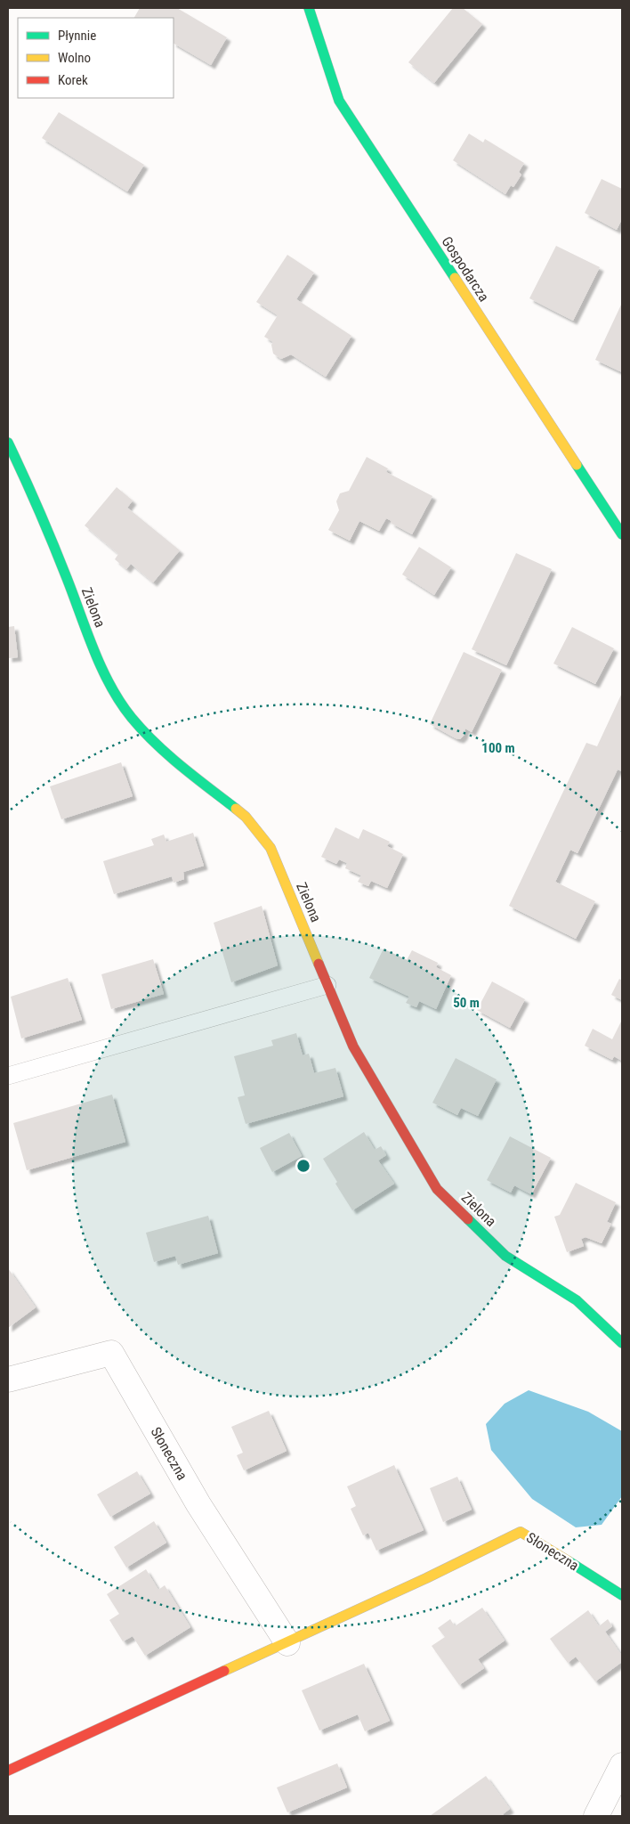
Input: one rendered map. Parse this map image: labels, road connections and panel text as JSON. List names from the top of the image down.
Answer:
{
  "streets": {
    "street": ["Gospodarcza", "Zielona", "Słoneczna"]
  },
  "legend": ["Płynnie", "Wolno", "Korek"],
  "rings": ["100 m", "50 m"]
}
